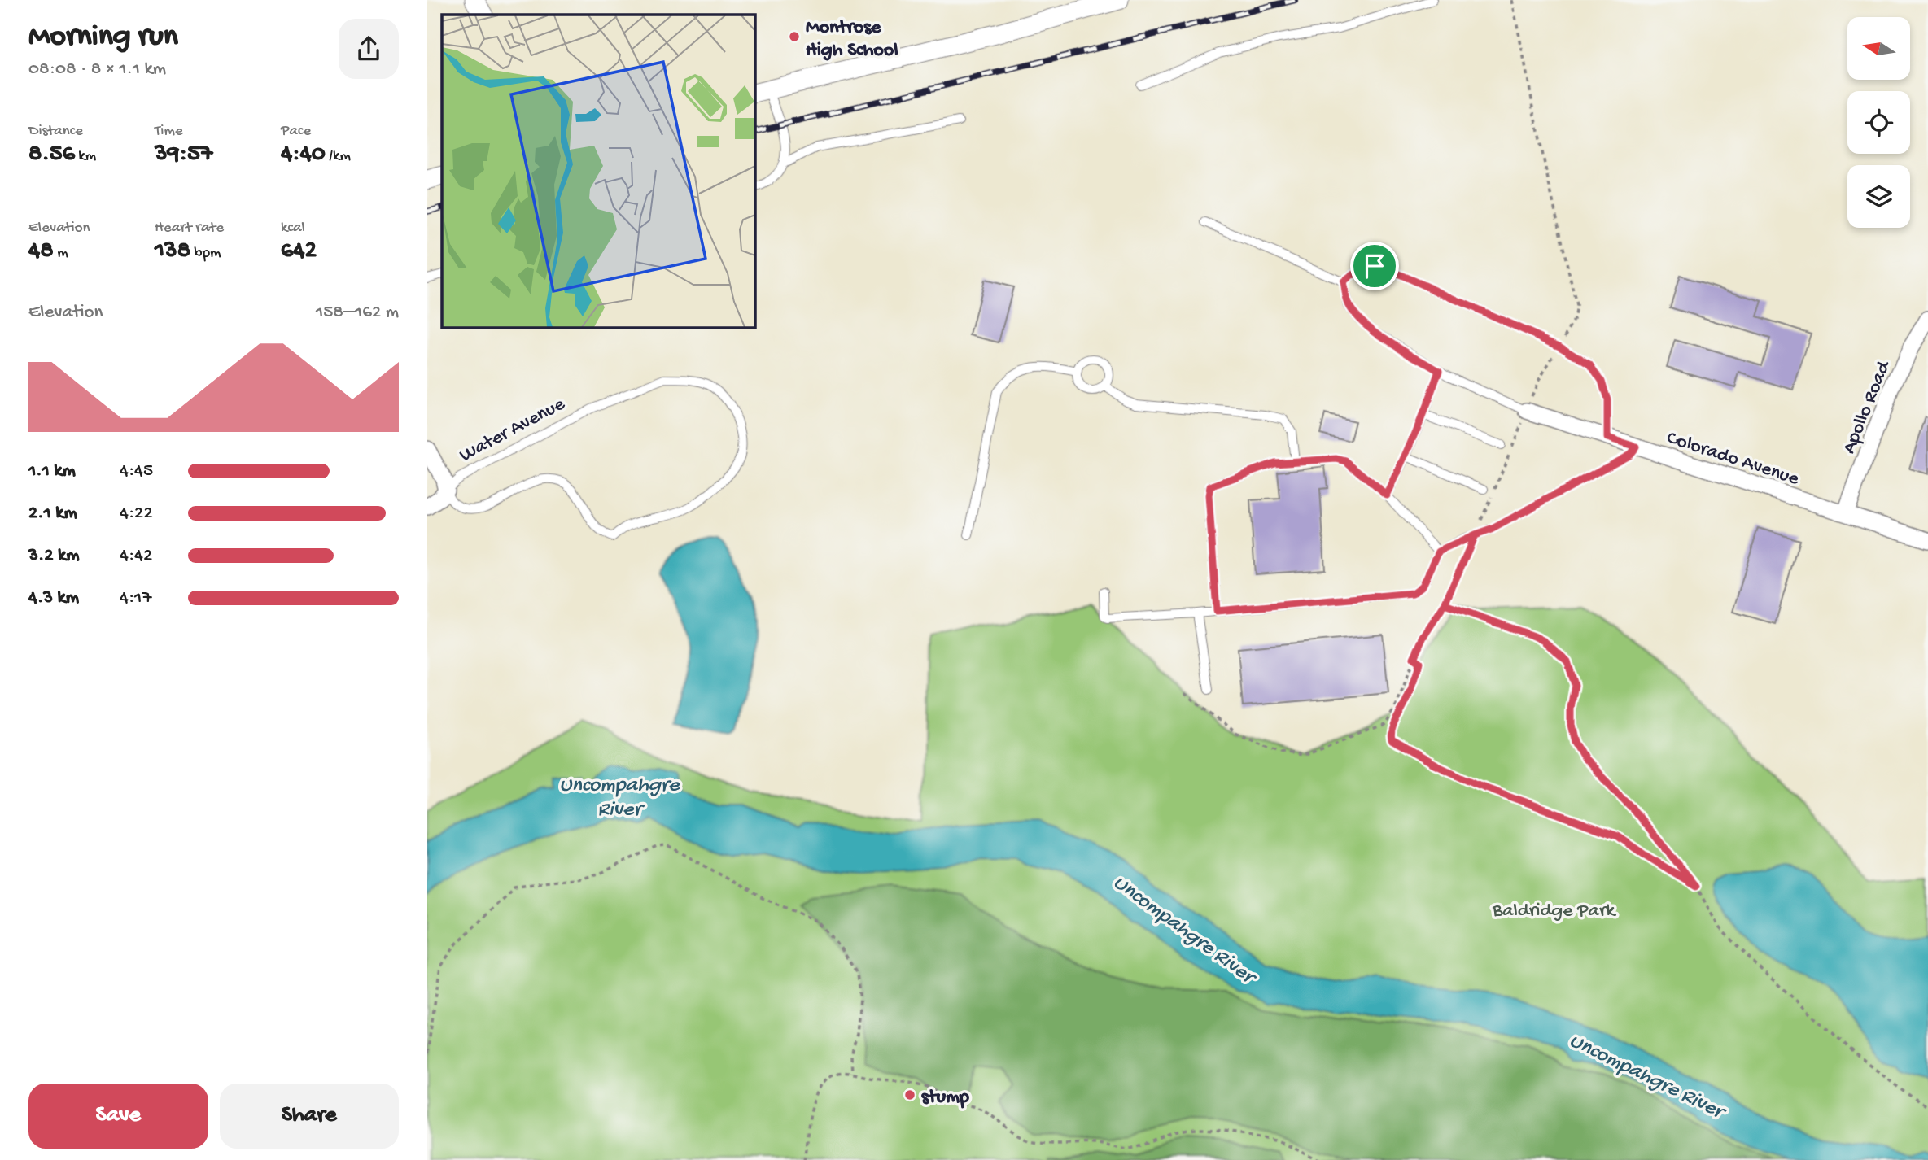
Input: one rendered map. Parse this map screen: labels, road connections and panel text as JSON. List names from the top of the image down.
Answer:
{
  "streets": {
    "street": ["Apollo Road", "Water Avenue", "Colorado Avenue"]
  },
  "crossings": [
    ["Apollo Road", "Colorado Avenue"]
  ],
  "water": ["Uncompahgre River"],
  "parks": ["Baldridge Park"],
  "places": ["Montrose High School", "stump"],
  "north": "left",
  "page": {
    "heading": ["Morning run", "08:08 · 8 × 1.1 km"],
    "stats": [
      ["Distance", "8.56 km"],
      ["Time", "39:57"],
      ["Pace", "4:40 /km"],
      ["Elevation", "48 m"],
      ["Heart rate", "138 bpm"],
      ["kcal", "642"]
    ],
    "chart": ["Elevation", "158–162 m"],
    "list": [
      {
        "name": "1.1 km",
        "note": "4:45"
      },
      {
        "name": "2.1 km",
        "note": "4:22"
      },
      {
        "name": "3.2 km",
        "note": "4:42"
      },
      {
        "name": "4.3 km",
        "note": "4:17"
      }
    ],
    "buttons": ["Save", "Share"]
  }
}
